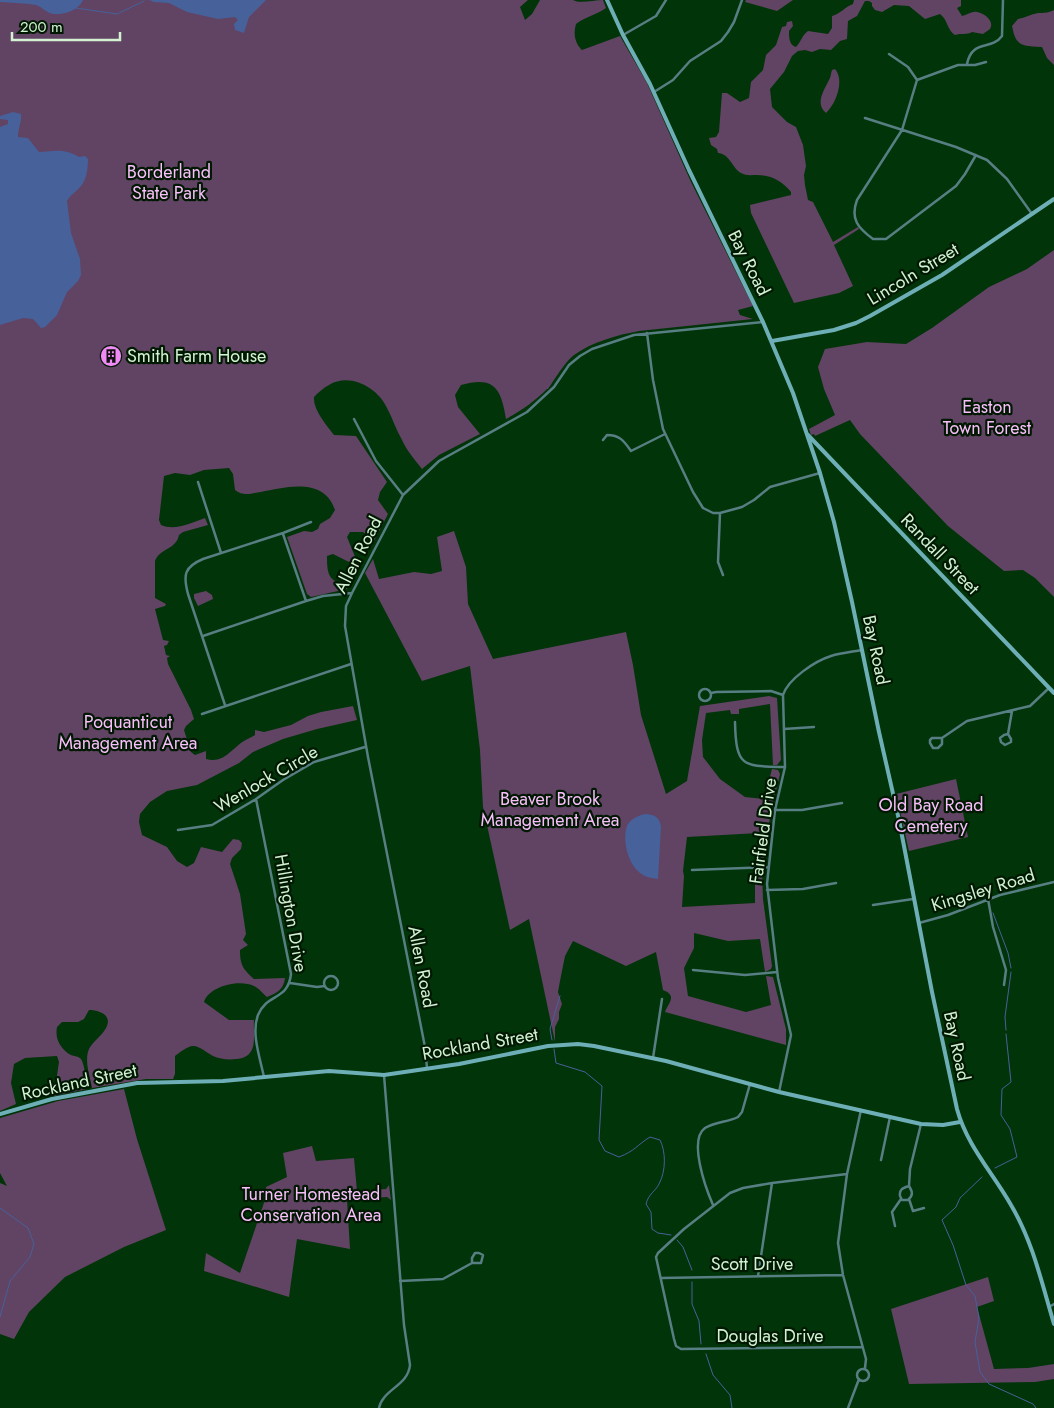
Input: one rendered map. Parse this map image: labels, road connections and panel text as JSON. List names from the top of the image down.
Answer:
{
  "streets": {
    "street": [
      "Bay Road",
      "Lincoln Street",
      "Randall Street",
      "Allen Road",
      "Wenlock Circle",
      "Fairfield Drive",
      "Kingsley Road",
      "Hillington Drive",
      "Rockland Street",
      "Scott Drive",
      "Douglas Drive"
    ]
  },
  "crossings": [
    ["Bay Road", "Lincoln Street"],
    ["Bay Road", "Randall Street"],
    ["Bay Road", "Allen Road"],
    ["Bay Road", "Kingsley Road"],
    ["Bay Road", "Rockland Street"],
    ["Allen Road", "Wenlock Circle"],
    ["Allen Road", "Rockland Street"],
    ["Wenlock Circle", "Hillington Drive"],
    ["Fairfield Drive", "Rockland Street"],
    ["Hillington Drive", "Rockland Street"],
    ["Scott Drive", "Douglas Drive"]
  ],
  "parks": [
    "Borderland State Park",
    "Easton Town Forest",
    "Poquanticut Management Area",
    "Beaver Brook Management Area",
    "Old Bay Road Cemetery",
    "Turner Homestead Conservation Area"
  ],
  "places": {
    "building": ["Smith Farm House"]
  },
  "scale_bar": "200 m"
}
